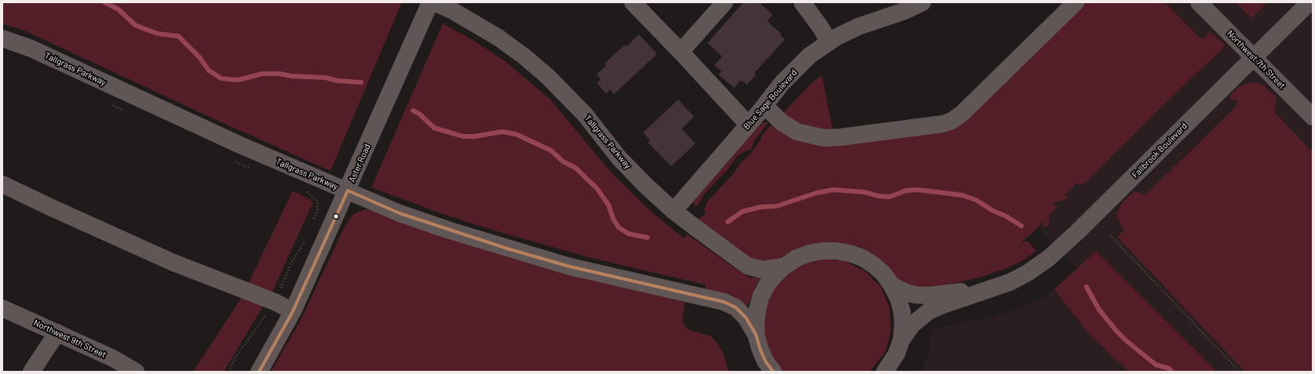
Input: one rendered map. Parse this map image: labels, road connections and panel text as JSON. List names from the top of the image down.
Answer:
{
  "streets": {
    "street": [
      "Northwest 7th Street",
      "Tallgrass Parkway",
      "Blue Sage Boulevard",
      "Fallbrook Boulevard",
      "Aster Road",
      "Northwest 9th Street"
    ]
  },
  "crossings": [
    ["Northwest 7th Street", "Fallbrook Boulevard"],
    ["Tallgrass Parkway", "Blue Sage Boulevard"],
    ["Tallgrass Parkway", "Aster Road"]
  ]
}
